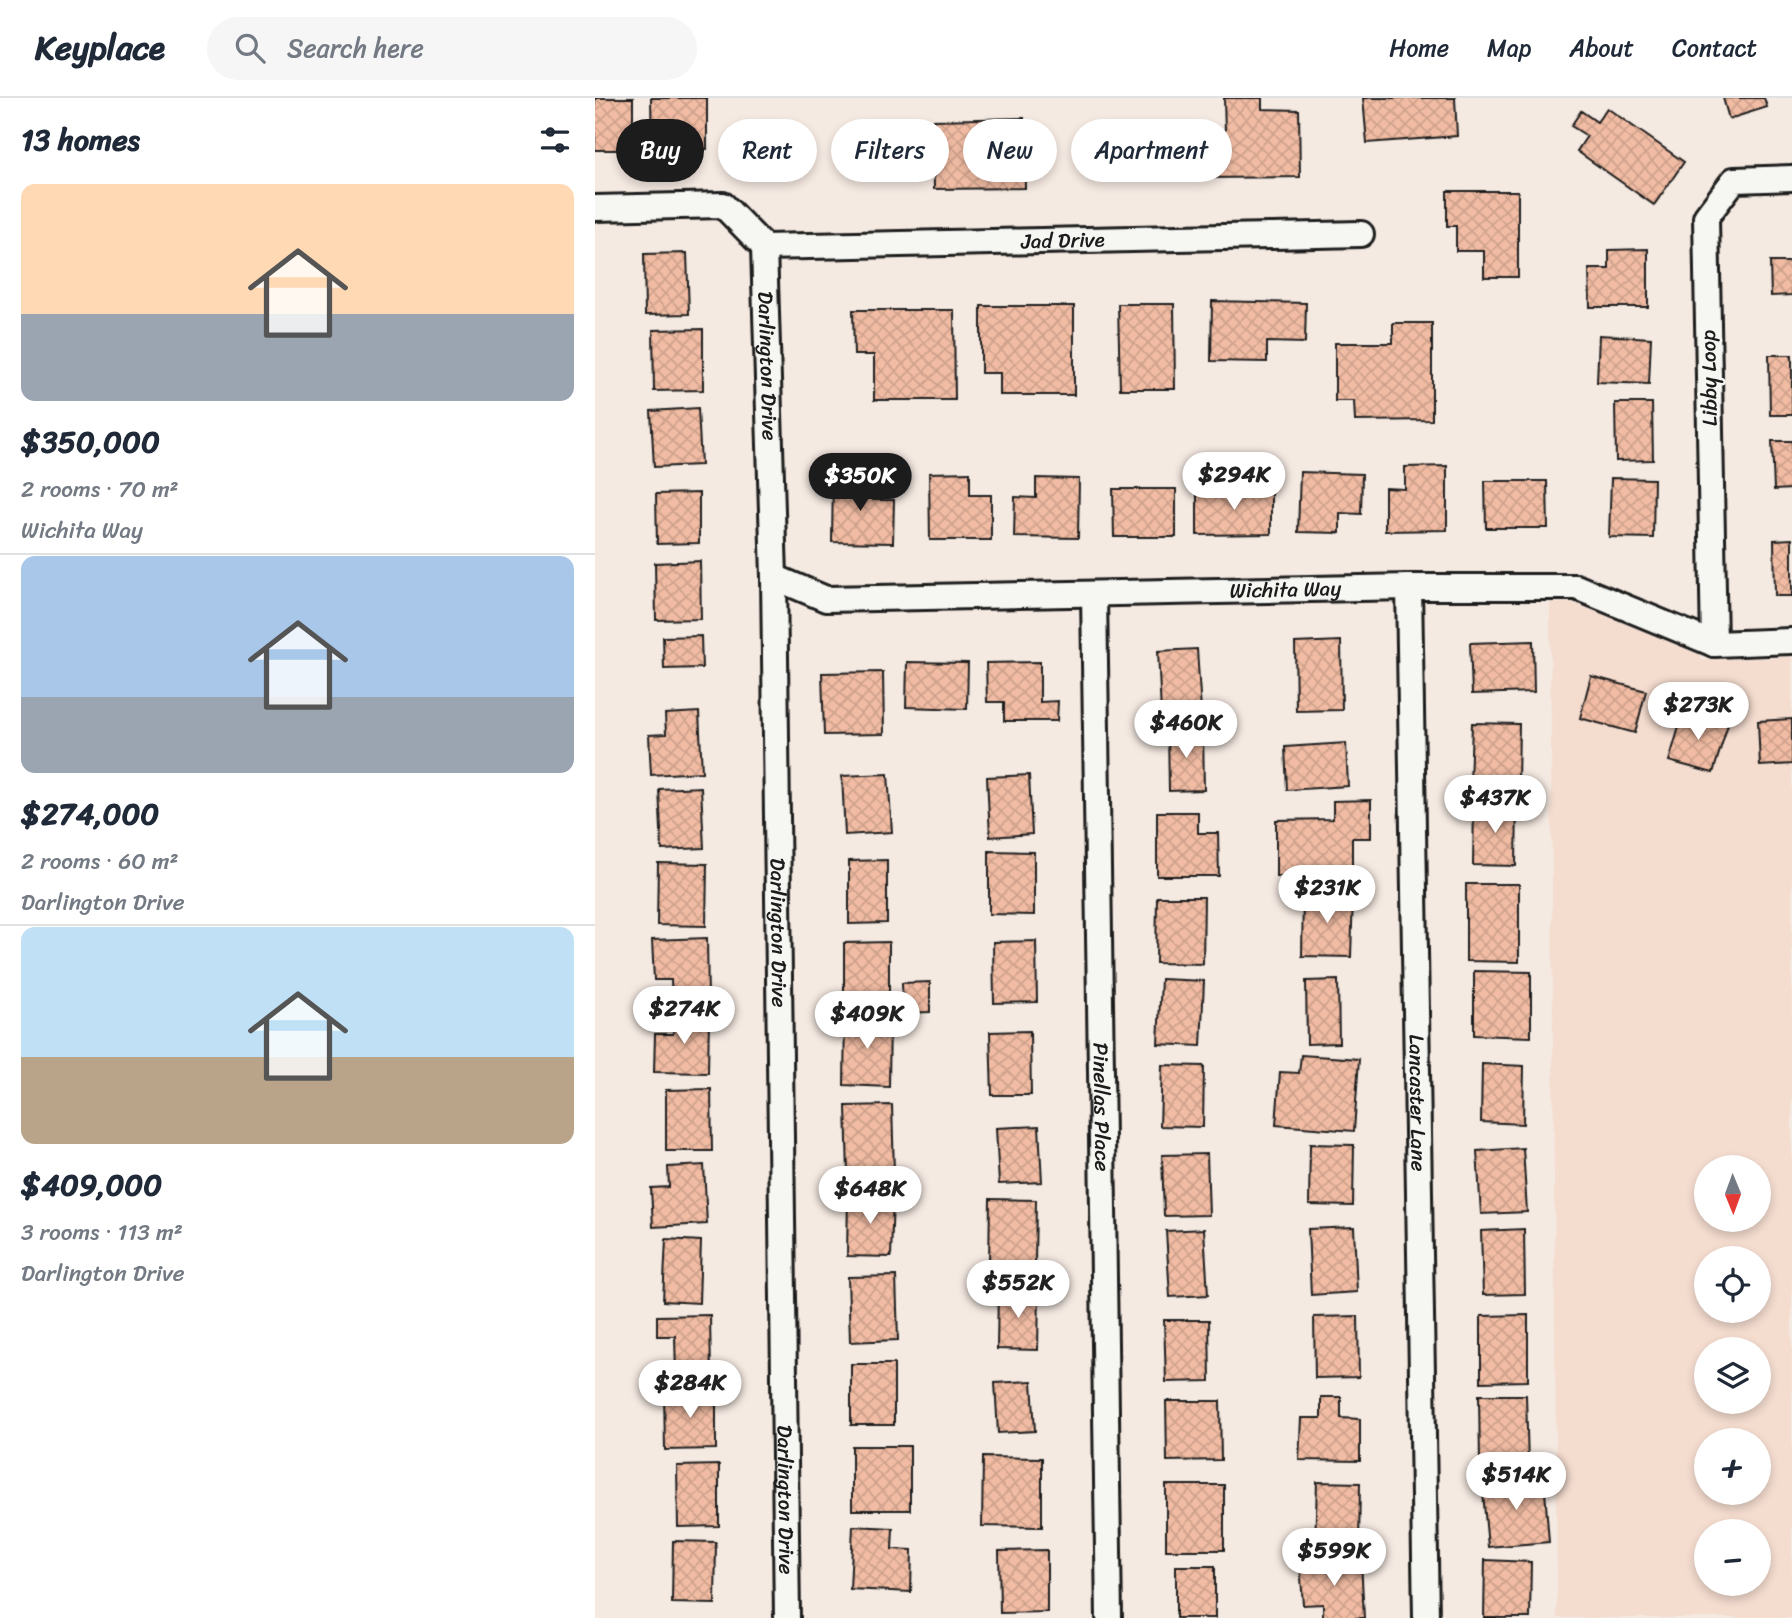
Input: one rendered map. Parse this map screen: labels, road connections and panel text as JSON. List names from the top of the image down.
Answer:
{
  "streets": {
    "street": [
      "Jad Drive",
      "Darlington Drive",
      "Libby Loop",
      "Wichita Way",
      "Lancaster Lane",
      "Pinellas Place"
    ]
  },
  "crossings": [
    ["Jad Drive", "Darlington Drive"],
    ["Darlington Drive", "Wichita Way"],
    ["Libby Loop", "Wichita Way"],
    ["Wichita Way", "Lancaster Lane"],
    ["Wichita Way", "Pinellas Place"]
  ],
  "north": "bottom",
  "page": {
    "header": "Keyplace",
    "search": "Search here",
    "nav": [
      "Home",
      "Map",
      "About",
      "Contact"
    ],
    "heading": "13 homes",
    "chip": [
      "Buy",
      "Rent",
      "Filters",
      "New",
      "Apartment"
    ],
    "list": [
      {
        "name": "$350,000",
        "note": "2 rooms · 70 m² · Wichita Way"
      },
      {
        "name": "$274,000",
        "note": "2 rooms · 60 m² · Darlington Drive"
      },
      {
        "name": "$409,000",
        "note": "3 rooms · 113 m² · Darlington Drive"
      }
    ],
    "price": [
      "$294K",
      "$350K",
      "$273K",
      "$460K",
      "$437K",
      "$231K",
      "$274K",
      "$409K",
      "$648K",
      "$552K",
      "$284K",
      "$514K",
      "$599K"
    ],
    "map_buttons": ["+", "−"]
  }
}
